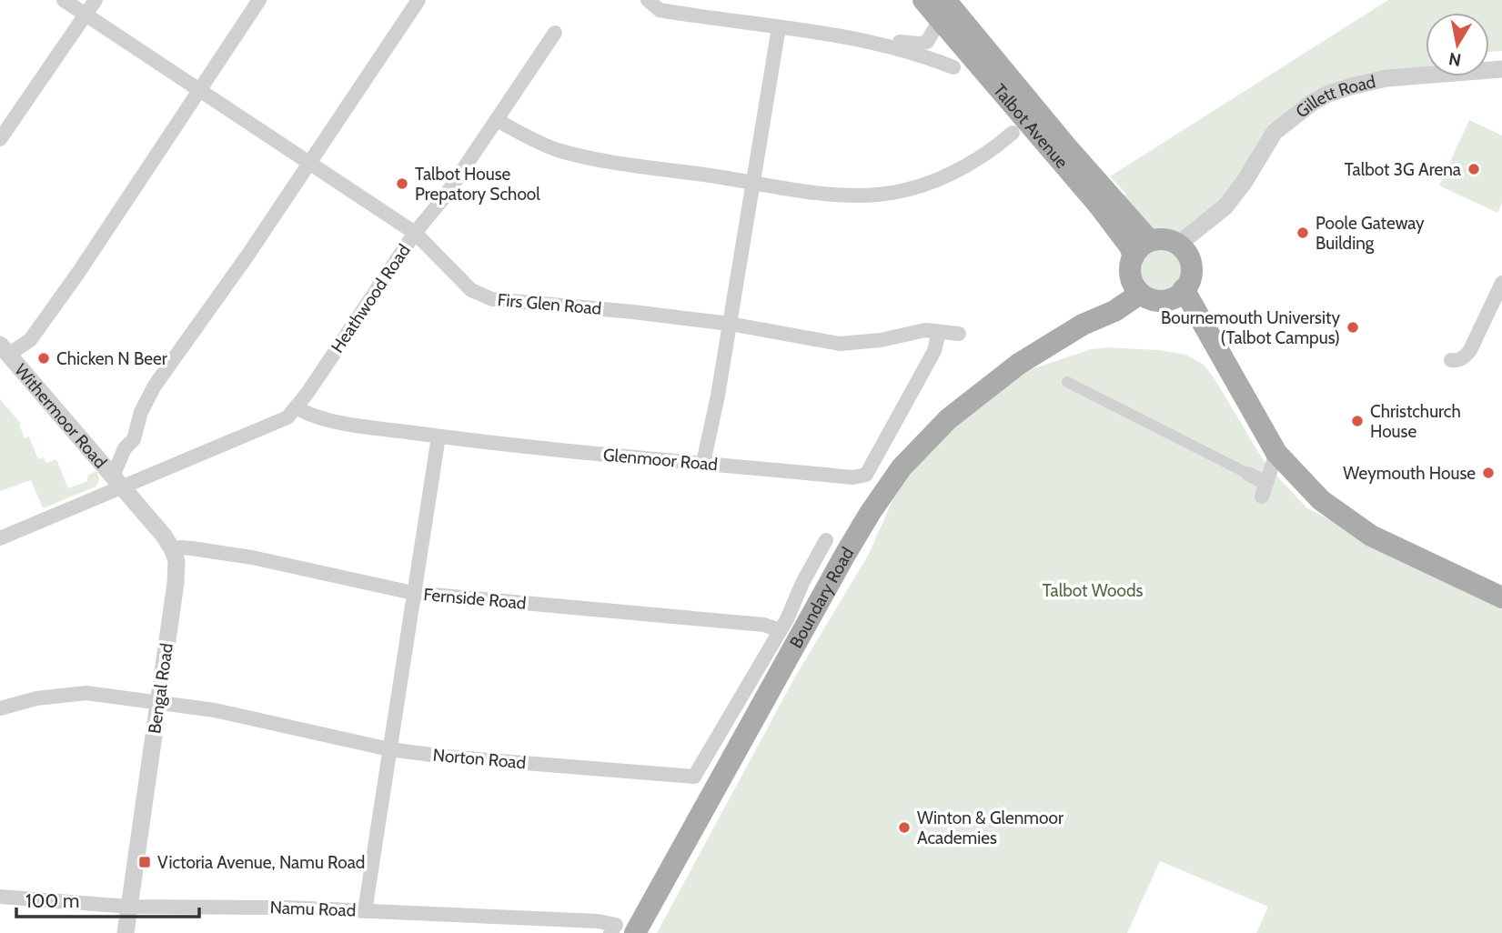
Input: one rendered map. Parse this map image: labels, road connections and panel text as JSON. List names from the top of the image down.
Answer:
{
  "streets": {
    "main road": ["Talbot Avenue", "Boundary Road"],
    "street": [
      "Gillett Road",
      "Heathwood Road",
      "Firs Glen Road",
      "Withermoor Road",
      "Glenmoor Road",
      "Fernside Road",
      "Bengal Road",
      "Norton Road",
      "Namu Road"
    ]
  },
  "crossings": [
    ["Gillett Road", "Talbot Avenue"],
    ["Gillett Road", "Boundary Road"],
    ["Talbot Avenue", "Boundary Road"],
    ["Heathwood Road", "Firs Glen Road"],
    ["Heathwood Road", "Withermoor Road"],
    ["Heathwood Road", "Glenmoor Road"],
    ["Firs Glen Road", "Glenmoor Road"],
    ["Fernside Road", "Bengal Road"],
    ["Fernside Road", "Norton Road"],
    ["Bengal Road", "Norton Road"],
    ["Bengal Road", "Namu Road"]
  ],
  "parks": ["Talbot Woods"],
  "places": {
    "other": [
      "Talbot 3G Arena",
      "Talbot House Prepatory School",
      "Poole Gateway Building",
      "Bournemouth University (Talbot Campus)",
      "Chicken N Beer",
      "Christchurch House",
      "Weymouth House",
      "Winton & Glenmoor Academies"
    ],
    "transit": ["Victoria Avenue, Namu Road"]
  },
  "scale_bar": "100 m",
  "north": "bottom"
}
